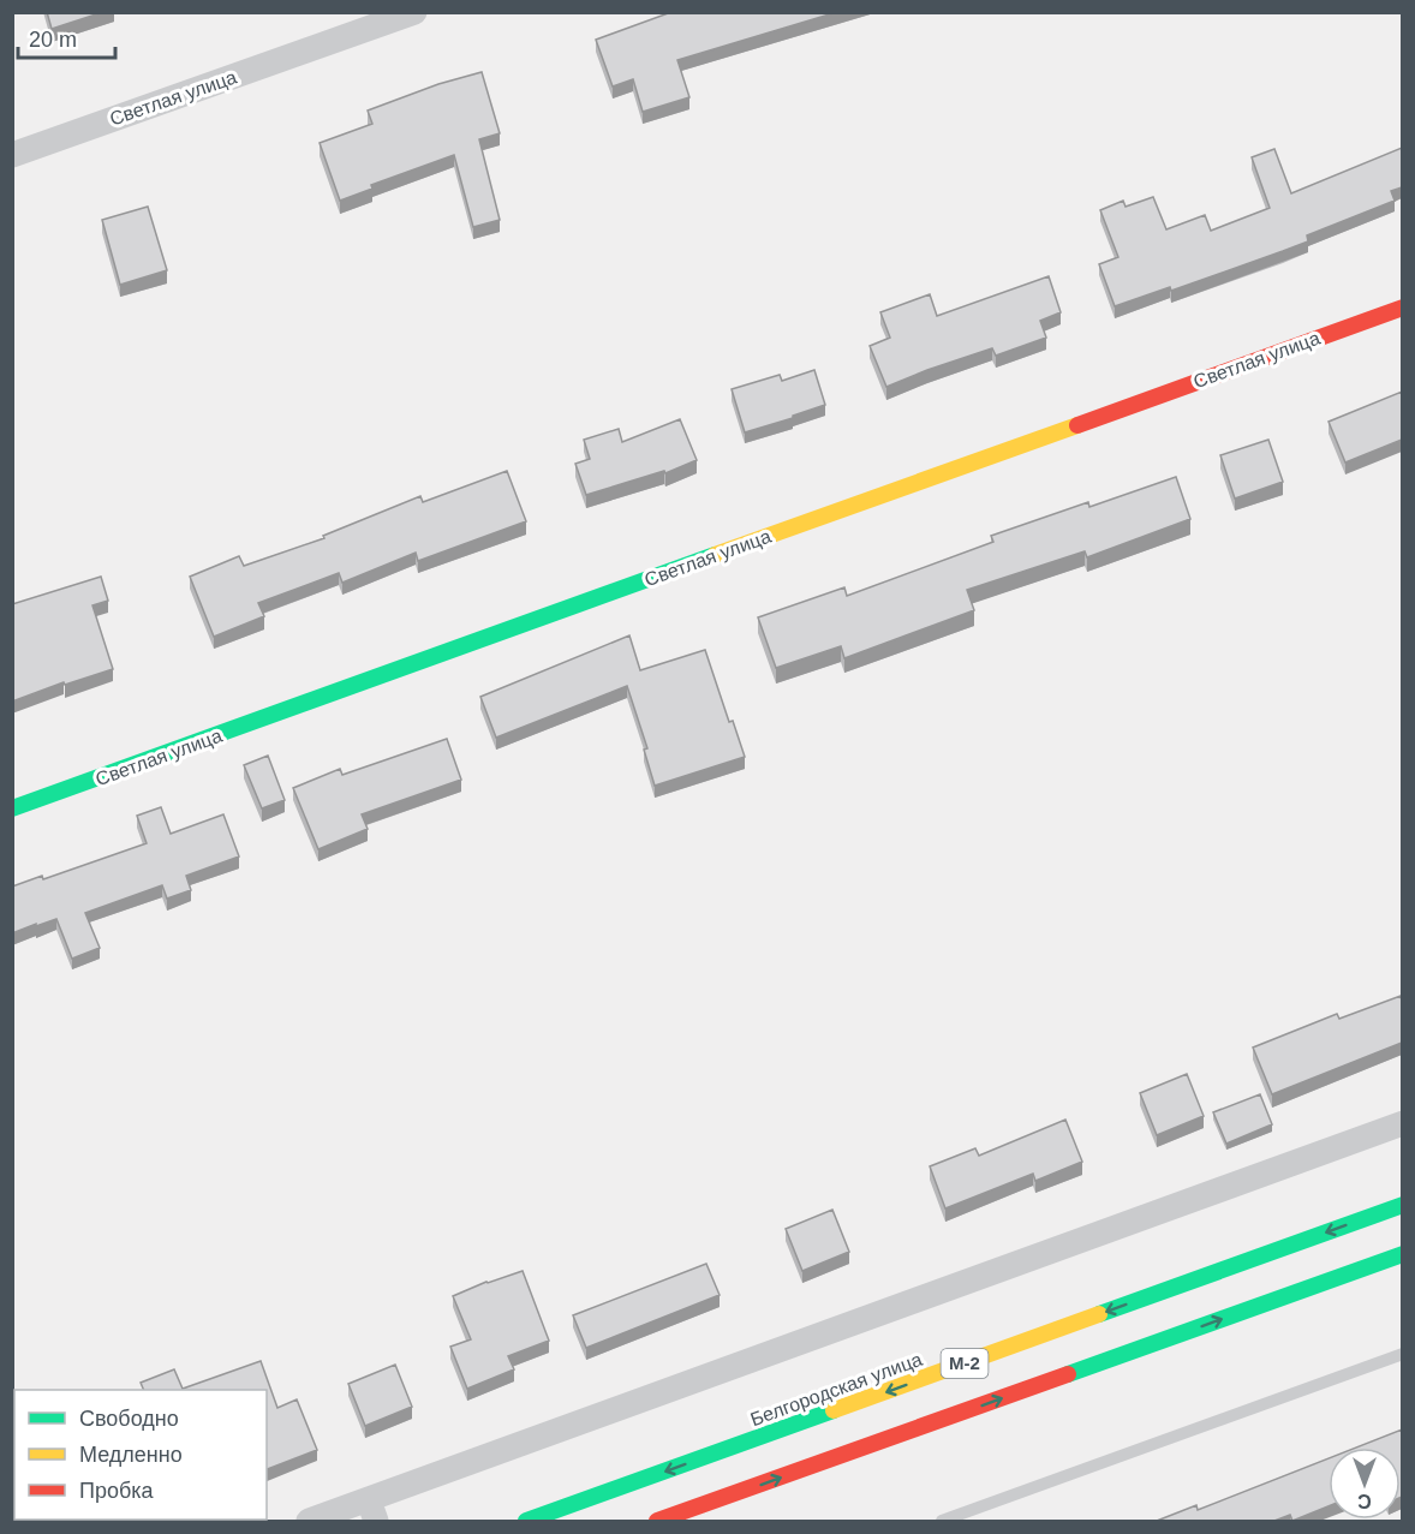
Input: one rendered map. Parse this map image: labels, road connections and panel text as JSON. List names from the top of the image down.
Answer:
{
  "streets": {
    "main road": ["Светлая улица", "М-2", "Белгородская улица"]
  },
  "legend": ["Свободно", "Медленно", "Пробка"],
  "scale_bar": "20 m",
  "north": "bottom"
}
